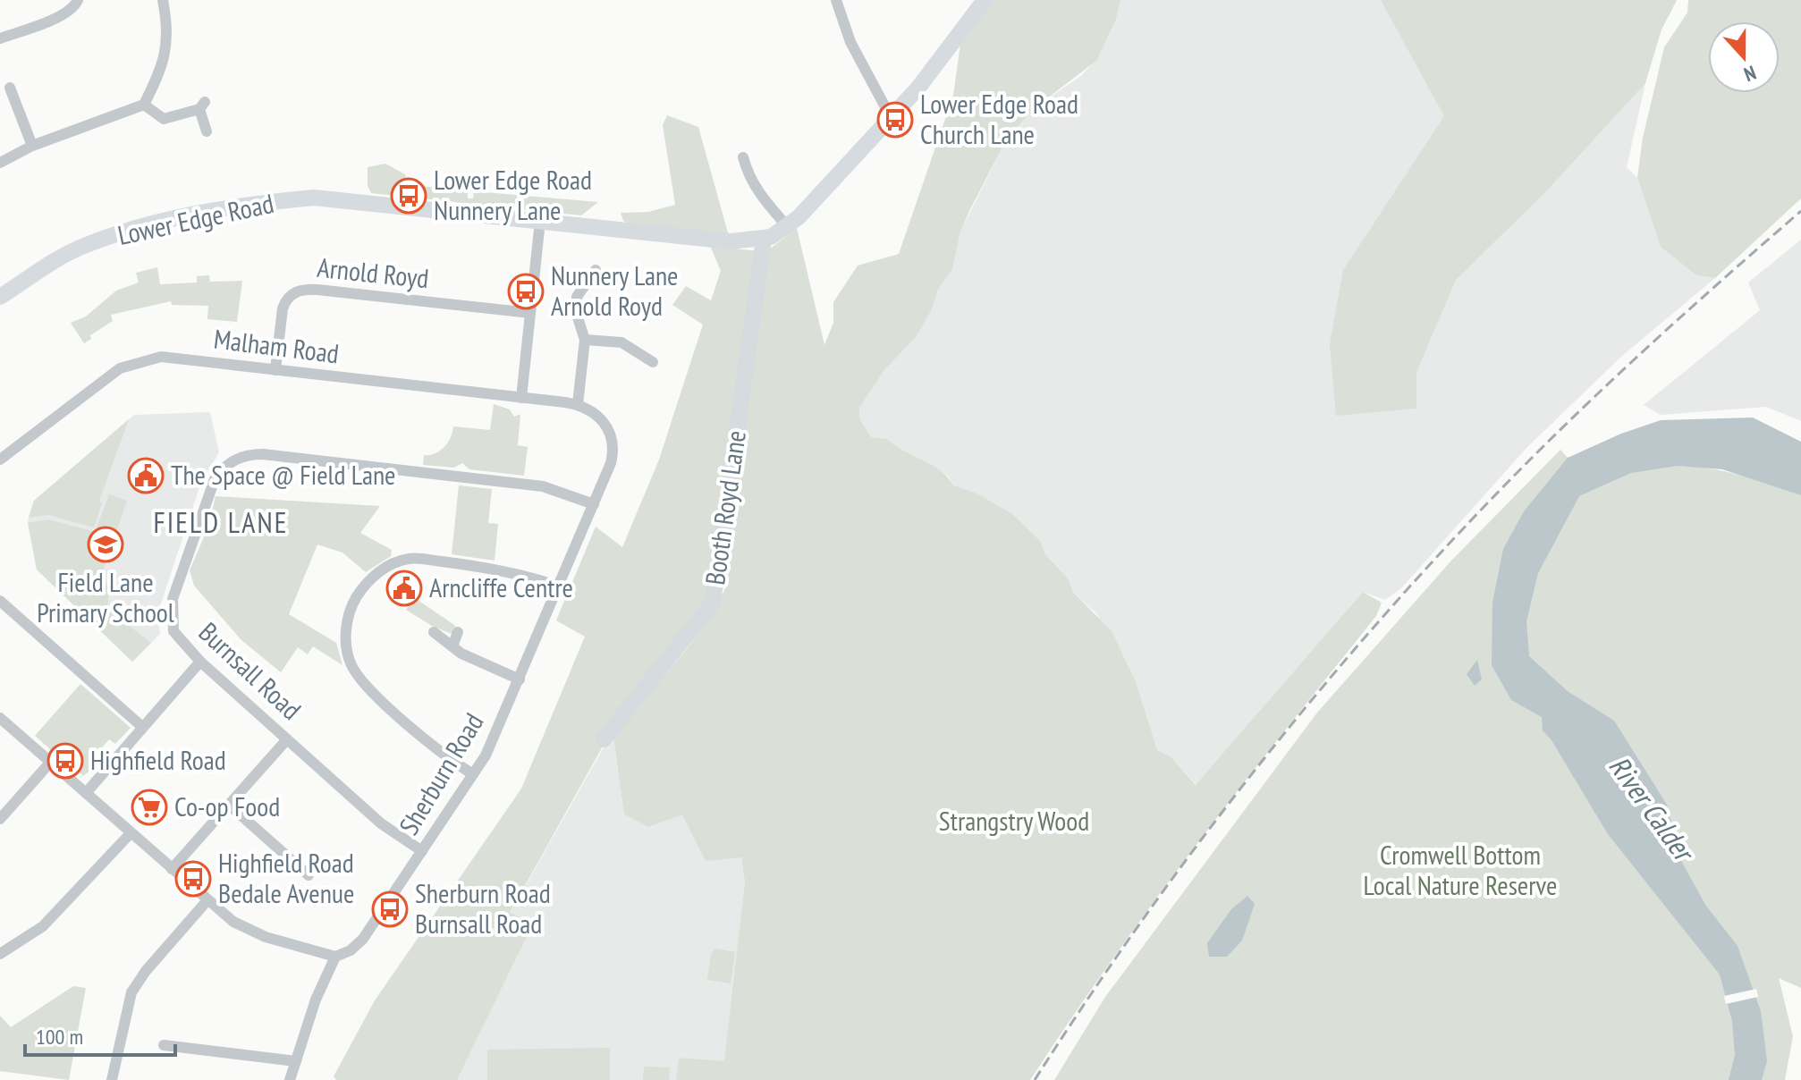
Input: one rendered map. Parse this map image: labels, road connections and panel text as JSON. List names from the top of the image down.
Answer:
{
  "streets": {
    "street": [
      "Lower Edge Road",
      "Arnold Royd",
      "Malham Road",
      "Booth Royd Lane",
      "Burnsall Road",
      "Sherburn Road"
    ]
  },
  "crossings": [
    ["Lower Edge Road", "Booth Royd Lane"],
    ["Arnold Royd", "Malham Road"],
    ["Malham Road", "Sherburn Road"],
    ["Burnsall Road", "Sherburn Road"]
  ],
  "districts": ["FIELD LANE"],
  "water": ["River Calder"],
  "parks": ["Strangstry Wood", "Cromwell Bottom Local Nature Reserve"],
  "places": {
    "bus stop": [
      "Lower Edge Road Church Lane",
      "Lower Edge Road Nunnery Lane",
      "Nunnery Lane Arnold Royd",
      "Highfield Road",
      "Highfield Road Bedale Avenue",
      "Sherburn Road Burnsall Road"
    ],
    "public building": ["The Space @ Field Lane", "Arncliffe Centre"],
    "school or university": ["Field Lane Primary School"],
    "supermarket": ["Co-op Food"]
  },
  "scale_bar": "100 m",
  "north": "bottom"
}
